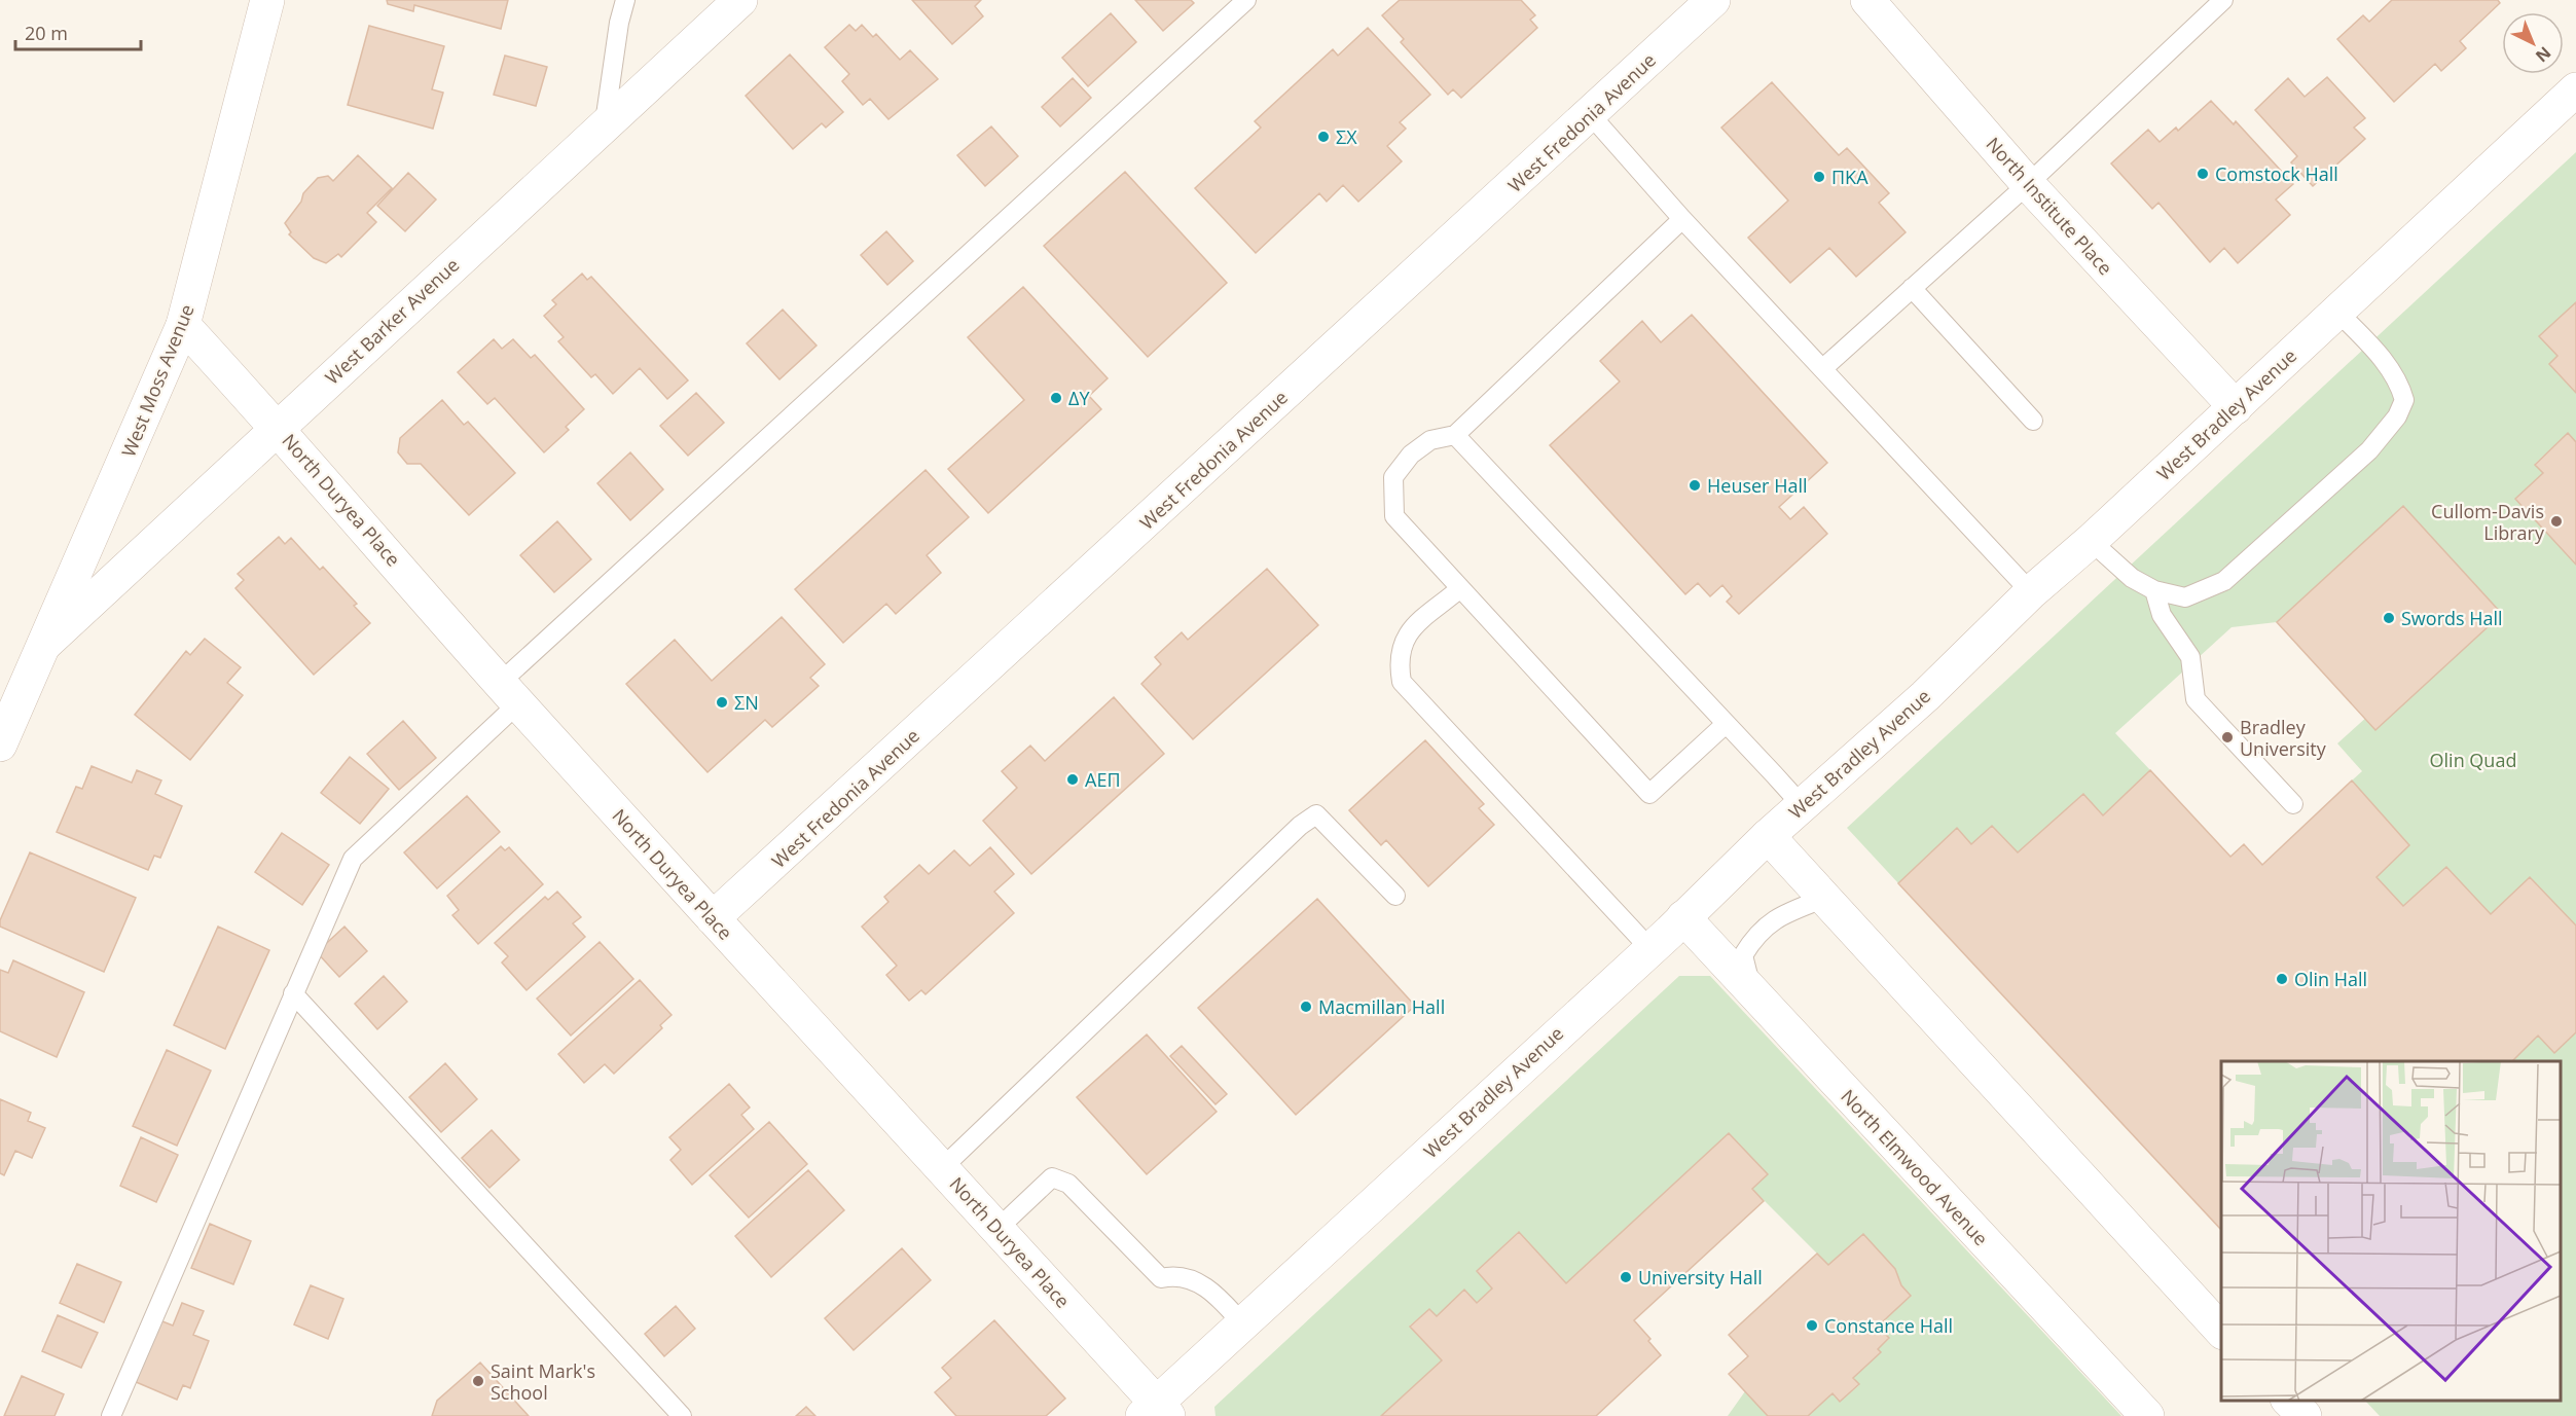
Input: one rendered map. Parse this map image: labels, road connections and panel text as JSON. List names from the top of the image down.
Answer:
{
  "streets": {
    "street": [
      "West Fredonia Avenue",
      "North Institute Place",
      "West Barker Avenue",
      "West Moss Avenue",
      "West Bradley Avenue",
      "North Duryea Place",
      "North Elmwood Avenue"
    ]
  },
  "crossings": [
    ["West Fredonia Avenue", "North Duryea Place"],
    ["North Institute Place", "West Bradley Avenue"],
    ["West Barker Avenue", "West Moss Avenue"],
    ["West Barker Avenue", "North Duryea Place"],
    ["West Moss Avenue", "North Duryea Place"],
    ["West Bradley Avenue", "North Duryea Place"],
    ["West Bradley Avenue", "North Elmwood Avenue"]
  ],
  "parks": ["Olin Quad"],
  "places": [
    "ΣΧ",
    "Comstock Hall",
    "ΠΚΑ",
    "ΔΥ",
    "Heuser Hall",
    "Cullom-Davis Library",
    "Swords Hall",
    "ΣΝ",
    "Bradley University",
    "ΑΕΠ",
    "Olin Hall",
    "Macmillan Hall",
    "University Hall",
    "Constance Hall",
    "Saint Mark's School"
  ],
  "scale_bar": "20 m",
  "north": "bottom right"
}
